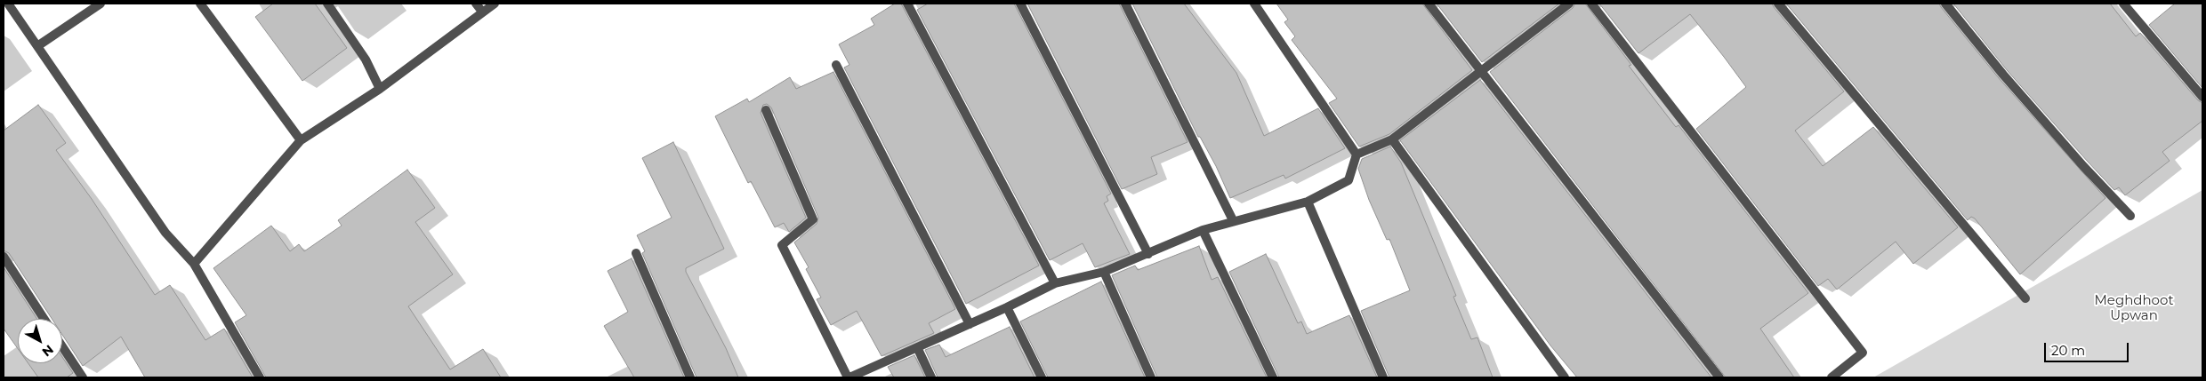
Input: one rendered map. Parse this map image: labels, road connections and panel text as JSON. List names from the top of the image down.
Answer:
{
  "parks": ["Meghdhoot Upwan"],
  "scale_bar": "20 m",
  "north": "bottom right"
}
